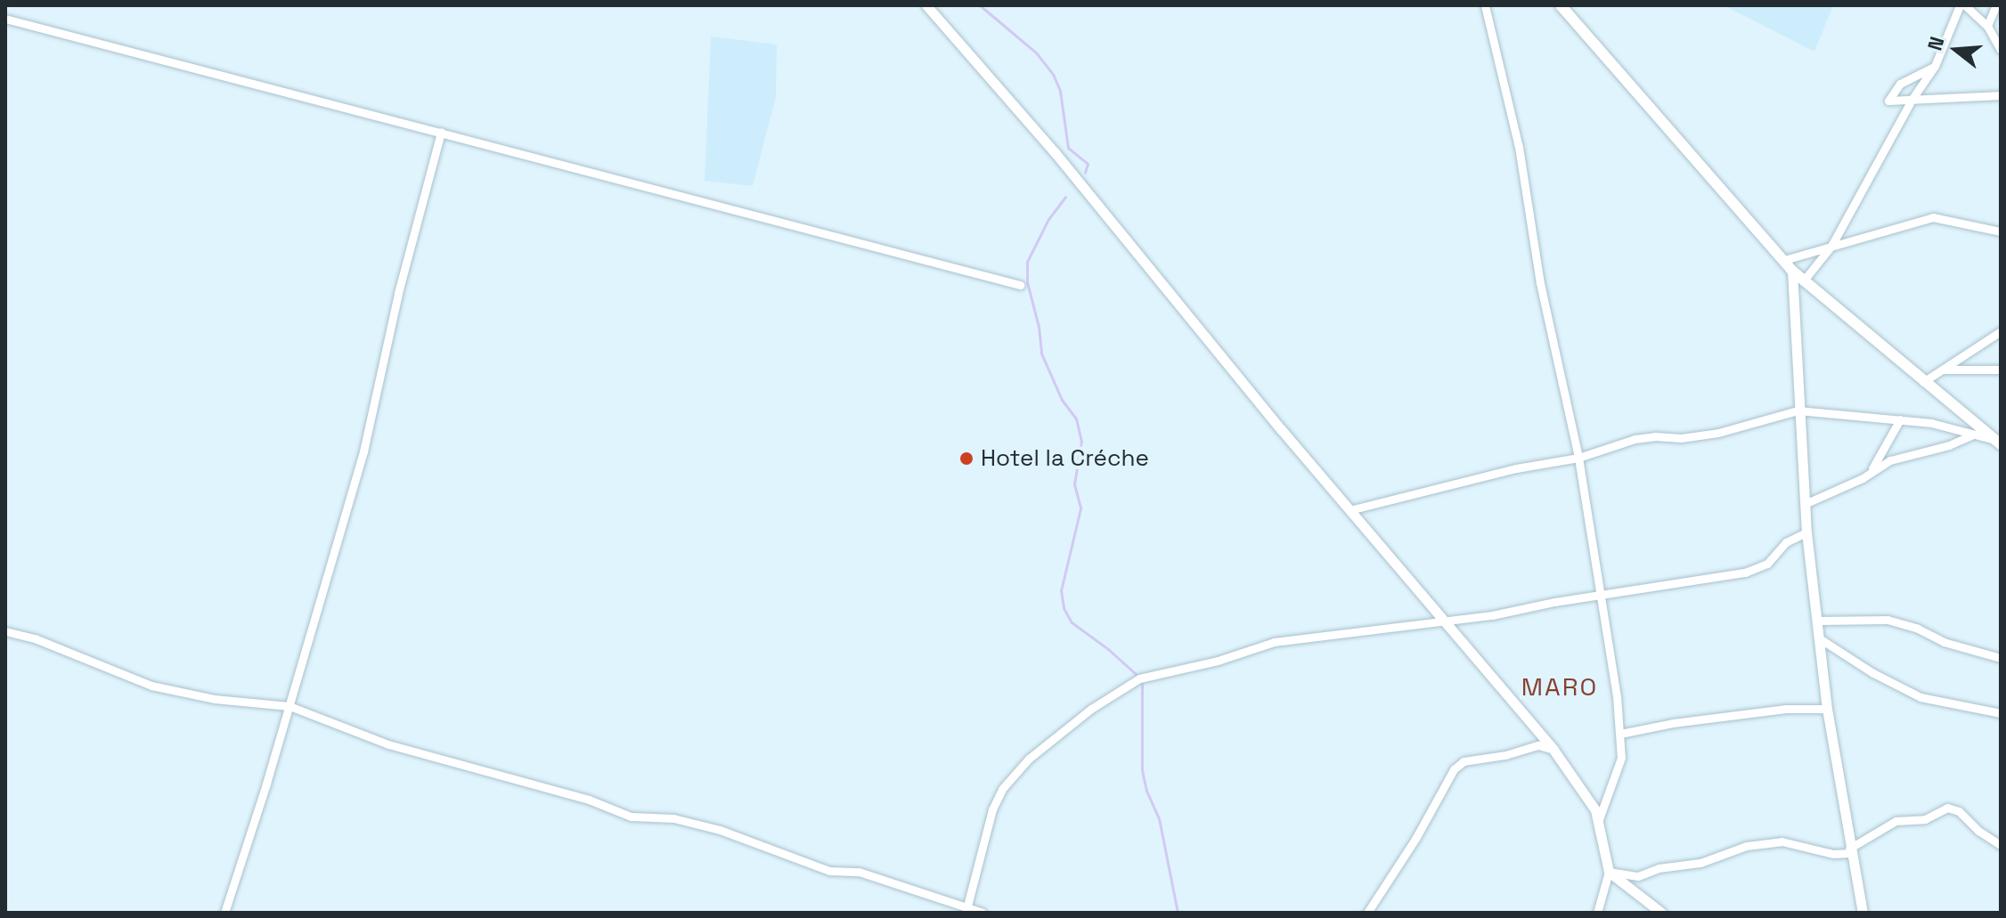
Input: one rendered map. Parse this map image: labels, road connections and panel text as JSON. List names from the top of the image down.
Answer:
{
  "districts": ["MARO"],
  "places": ["Hotel la Créche"],
  "north": "left"
}
